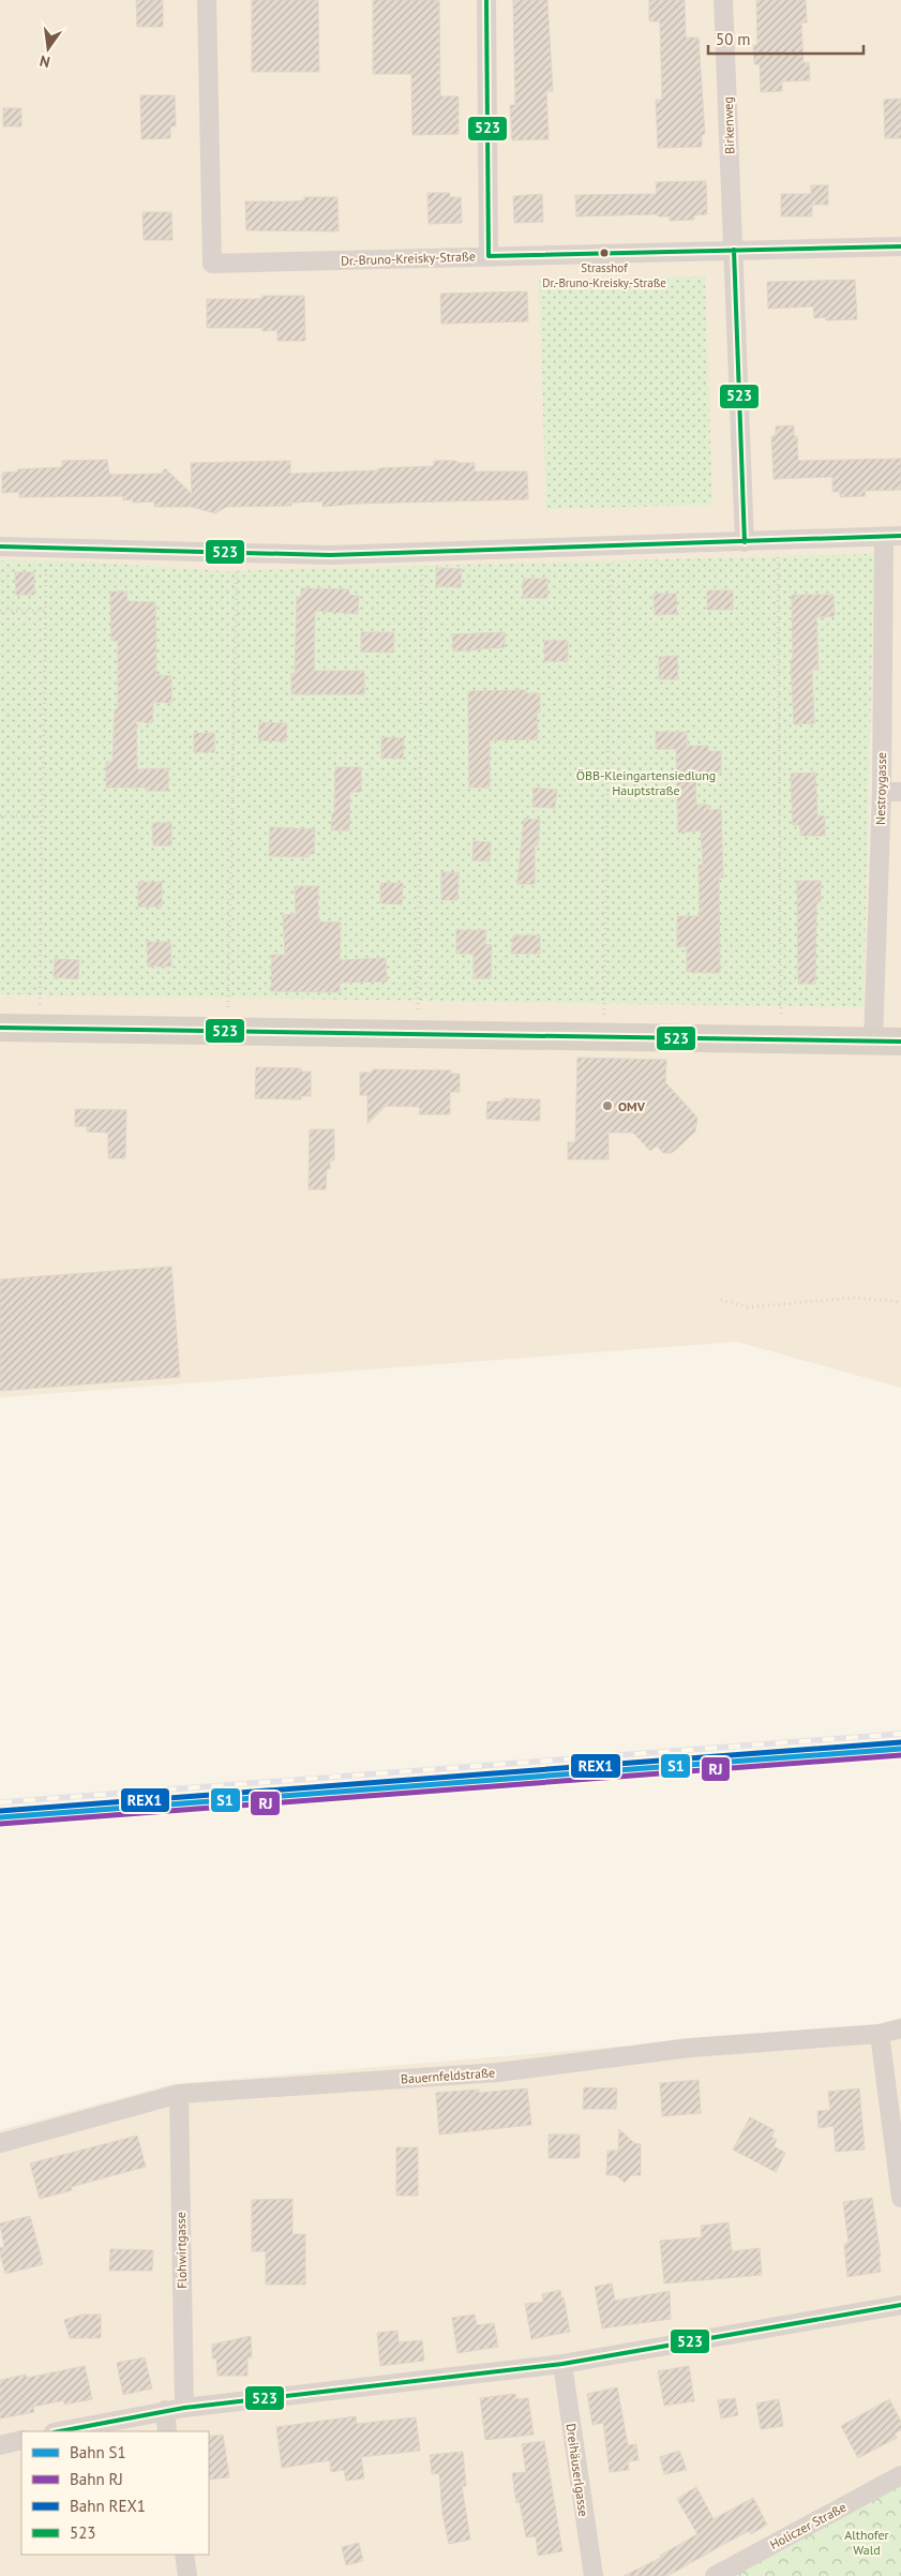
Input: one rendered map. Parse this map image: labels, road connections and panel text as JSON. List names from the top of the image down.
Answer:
{
  "streets": {
    "street": [
      "Birkenweg",
      "Dr.-Bruno-Kreisky-Straße",
      "Nestroygasse",
      "Bauernfeldstraße",
      "Flohwirtgasse",
      "Dreihäuserlgasse",
      "Holiczer Straße"
    ]
  },
  "crossings": [
    ["Birkenweg", "Dr.-Bruno-Kreisky-Straße"],
    ["Bauernfeldstraße", "Flohwirtgasse"]
  ],
  "parks": ["ÖBB-Kleingartensiedlung Hauptstraße", "Althofer Wald"],
  "places": ["Strasshof Dr.-Bruno-Kreisky-Straße", "OMV"],
  "lines": [
    "transit line 523",
    "rail line REX1",
    "rail line S1",
    "rail line RJ"
  ],
  "legend": [
    "Bahn S1",
    "Bahn RJ",
    "Bahn REX1",
    "523"
  ],
  "scale_bar": "50 m",
  "north": "bottom"
}
